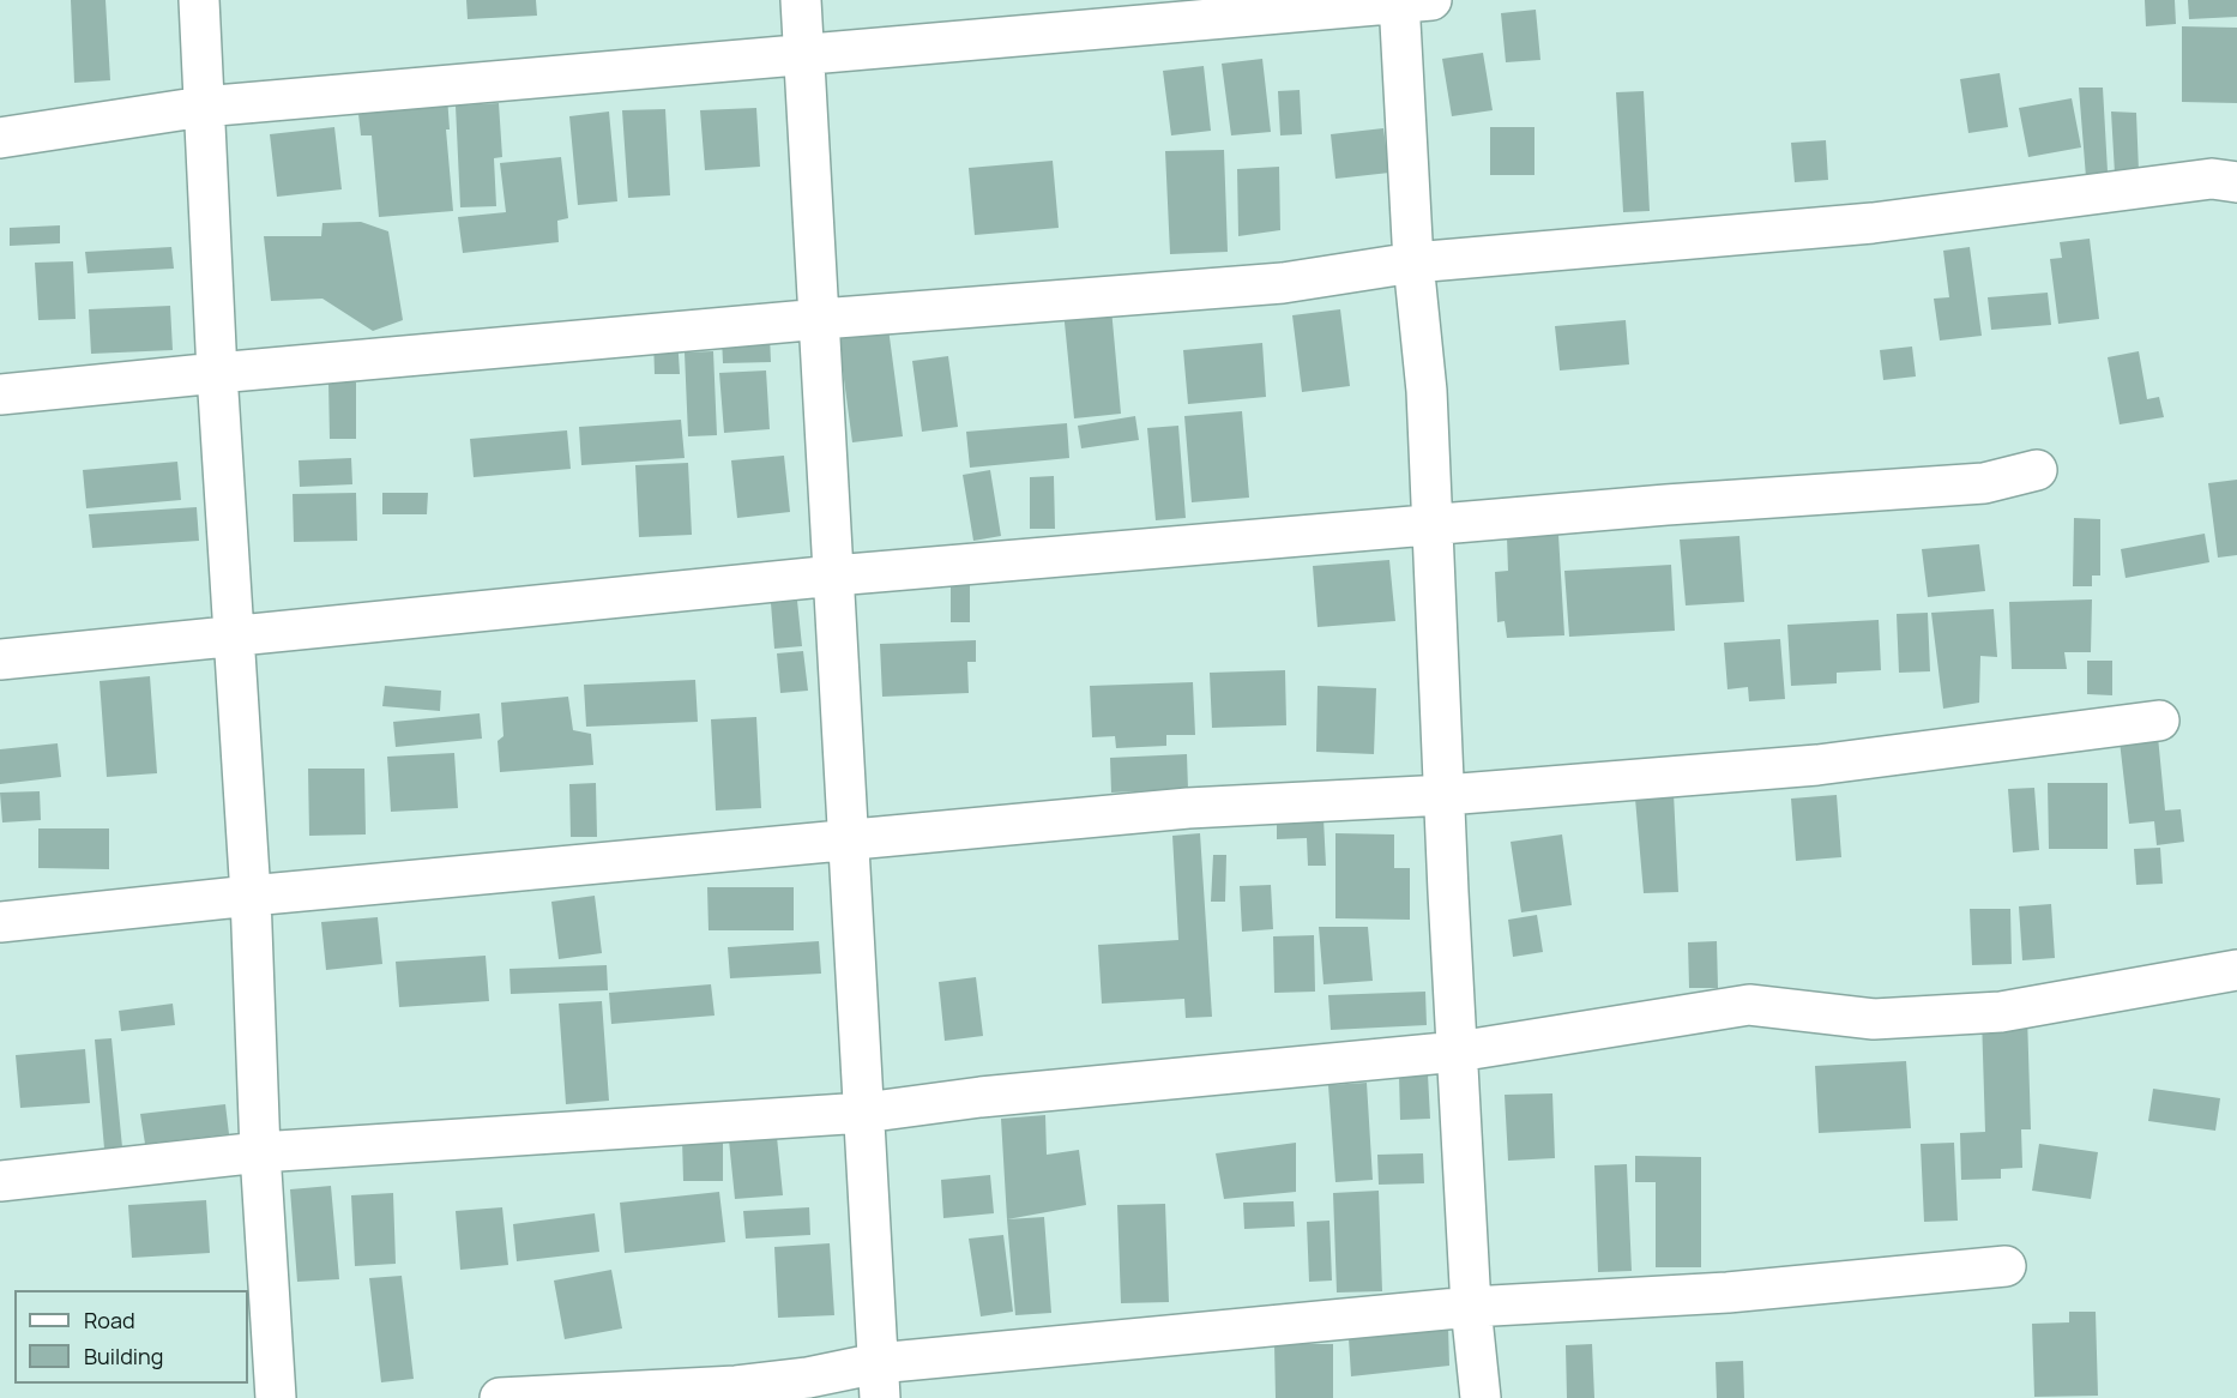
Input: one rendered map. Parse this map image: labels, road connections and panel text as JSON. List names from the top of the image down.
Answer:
{
  "legend": ["Road", "Building"]
}
